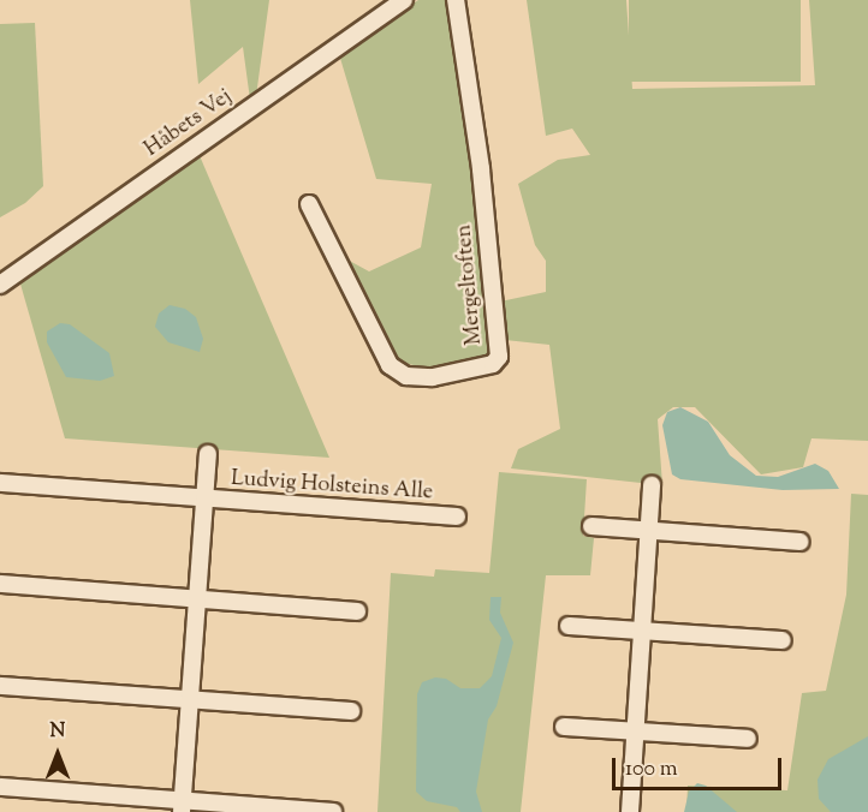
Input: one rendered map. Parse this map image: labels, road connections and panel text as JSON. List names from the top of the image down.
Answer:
{
  "streets": {
    "street": ["Håbets Vej", "Mergeltoften", "Ludvig Holsteins Alle"]
  },
  "scale_bar": "100 m",
  "north": "top"
}
